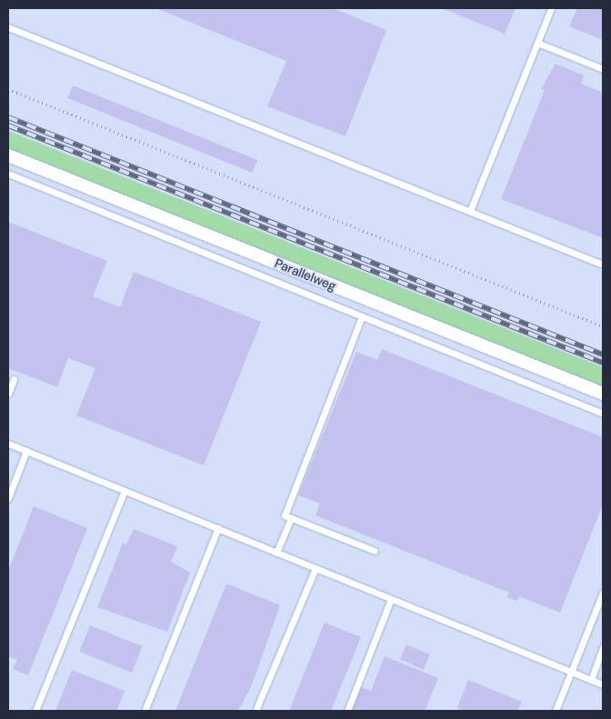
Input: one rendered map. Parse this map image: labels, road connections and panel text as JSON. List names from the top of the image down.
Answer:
{
  "streets": {
    "street": ["Parallelweg"]
  }
}
